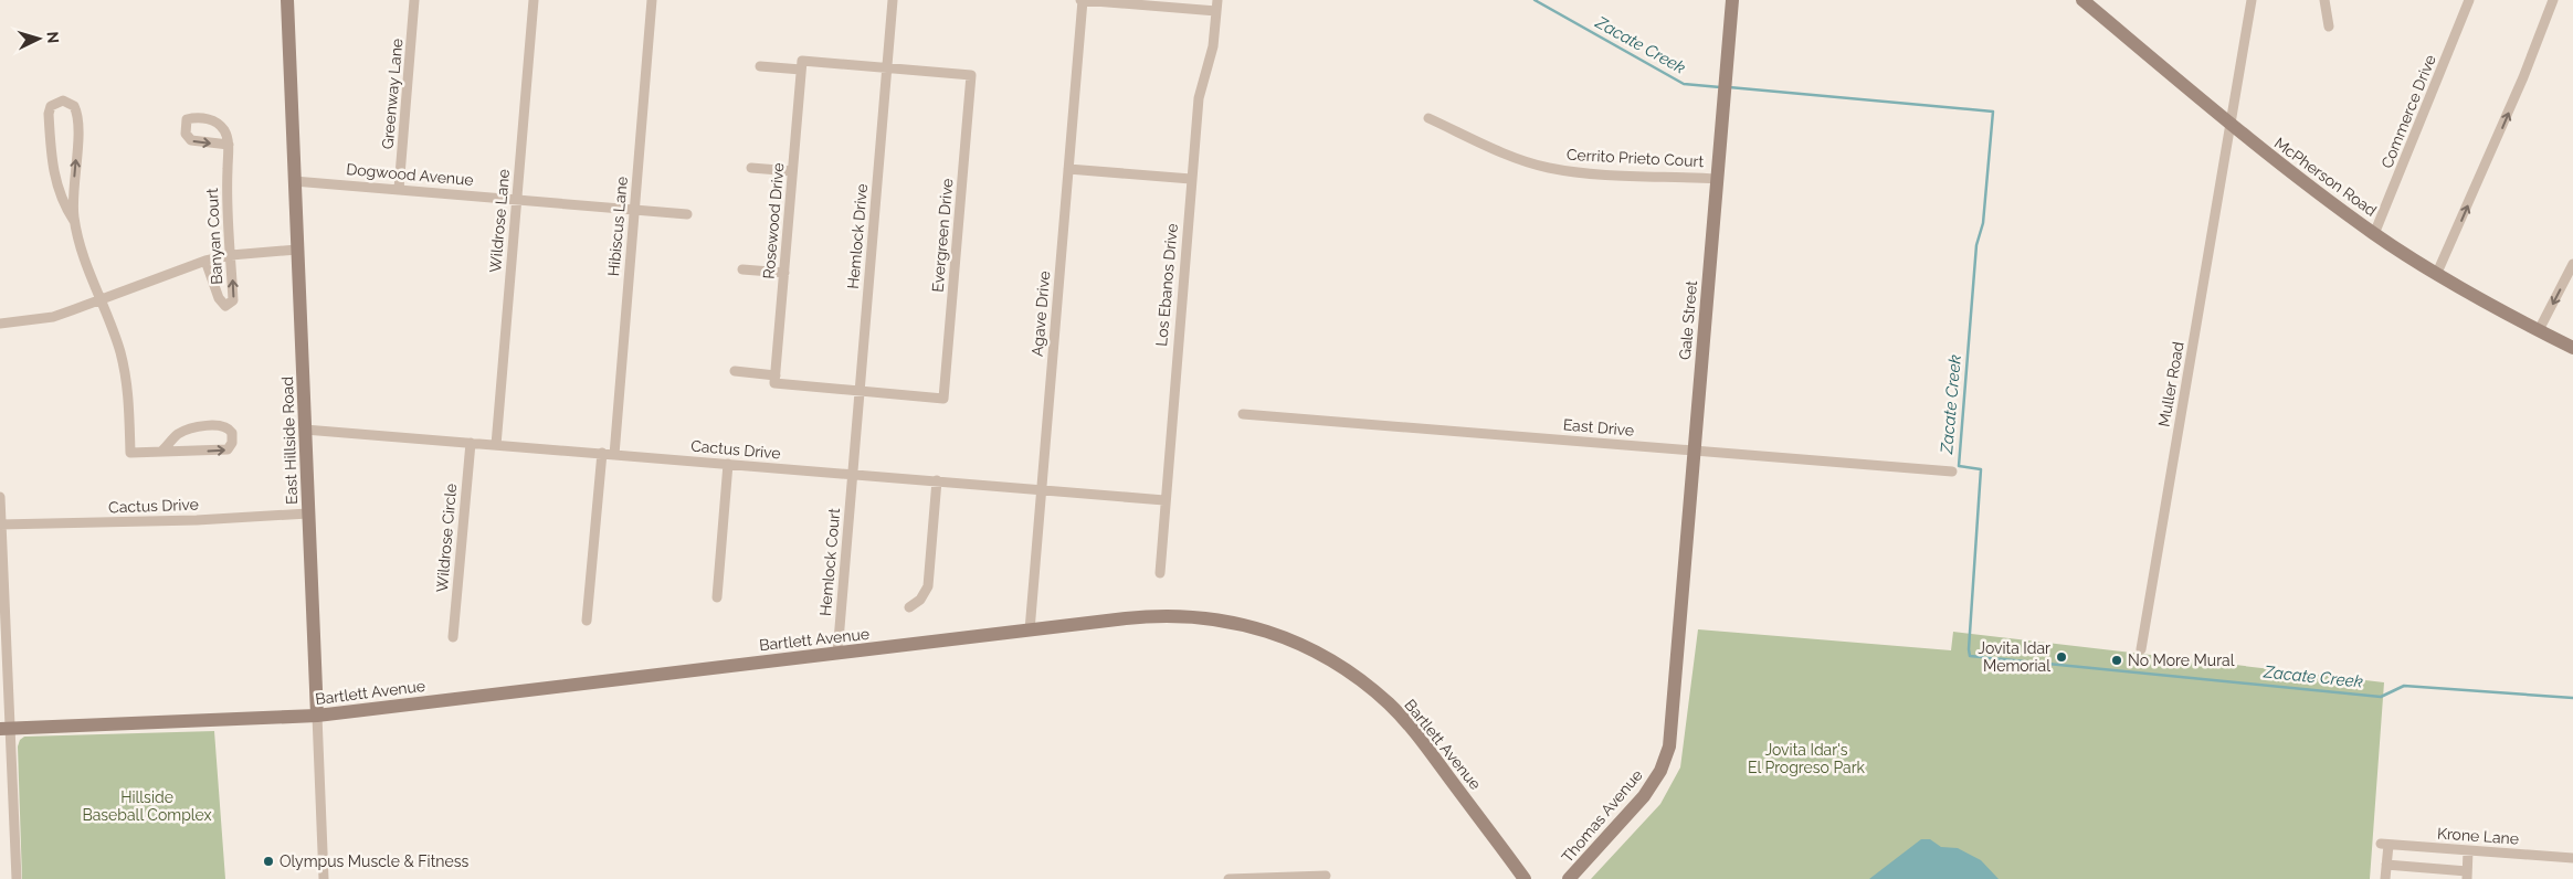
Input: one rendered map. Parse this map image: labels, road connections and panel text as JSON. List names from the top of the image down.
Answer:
{
  "streets": {
    "main road": [
      "McPherson Road",
      "Gale Street",
      "East Hillside Road",
      "Bartlett Avenue",
      "Thomas Avenue"
    ],
    "street": [
      "Greenway Lane",
      "Commerce Drive",
      "Cerrito Prieto Court",
      "Dogwood Avenue",
      "Wildrose Lane",
      "Rosewood Drive",
      "Hibiscus Lane",
      "Evergreen Drive",
      "Banyan Court",
      "Hemlock Drive",
      "Los Ebanos Drive",
      "Agave Drive",
      "Muller Road",
      "East Drive",
      "Cactus Drive",
      "Wildrose Circle",
      "Hemlock Court",
      "Krone Lane"
    ]
  },
  "crossings": [
    ["Greenway Lane", "Dogwood Avenue"],
    ["Commerce Drive", "McPherson Road"],
    ["Cerrito Prieto Court", "Gale Street"],
    ["Dogwood Avenue", "Wildrose Lane"],
    ["Dogwood Avenue", "Hibiscus Lane"],
    ["Dogwood Avenue", "East Hillside Road"],
    ["McPherson Road", "Muller Road"],
    ["Wildrose Lane", "Cactus Drive"],
    ["Hibiscus Lane", "Cactus Drive"],
    ["Evergreen Drive", "Hemlock Drive"],
    ["Hemlock Drive", "Cactus Drive"],
    ["Hemlock Drive", "Hemlock Court"],
    ["Los Ebanos Drive", "Cactus Drive"],
    ["Agave Drive", "Cactus Drive"],
    ["Agave Drive", "Bartlett Avenue"],
    ["Gale Street", "East Drive"],
    ["Gale Street", "Thomas Avenue"],
    ["East Hillside Road", "Cactus Drive"],
    ["East Hillside Road", "Bartlett Avenue"],
    ["Cactus Drive", "Wildrose Circle"],
    ["Cactus Drive", "Hemlock Court"],
    ["Hemlock Court", "Bartlett Avenue"]
  ],
  "water": ["Zacate Creek"],
  "parks": ["Jovita Idar's El Progreso Park", "Hillside Baseball Complex"],
  "places": ["Jovita Idar Memorial", "No More Mural", "Olympus Muscle & Fitness"],
  "north": "right"
}
